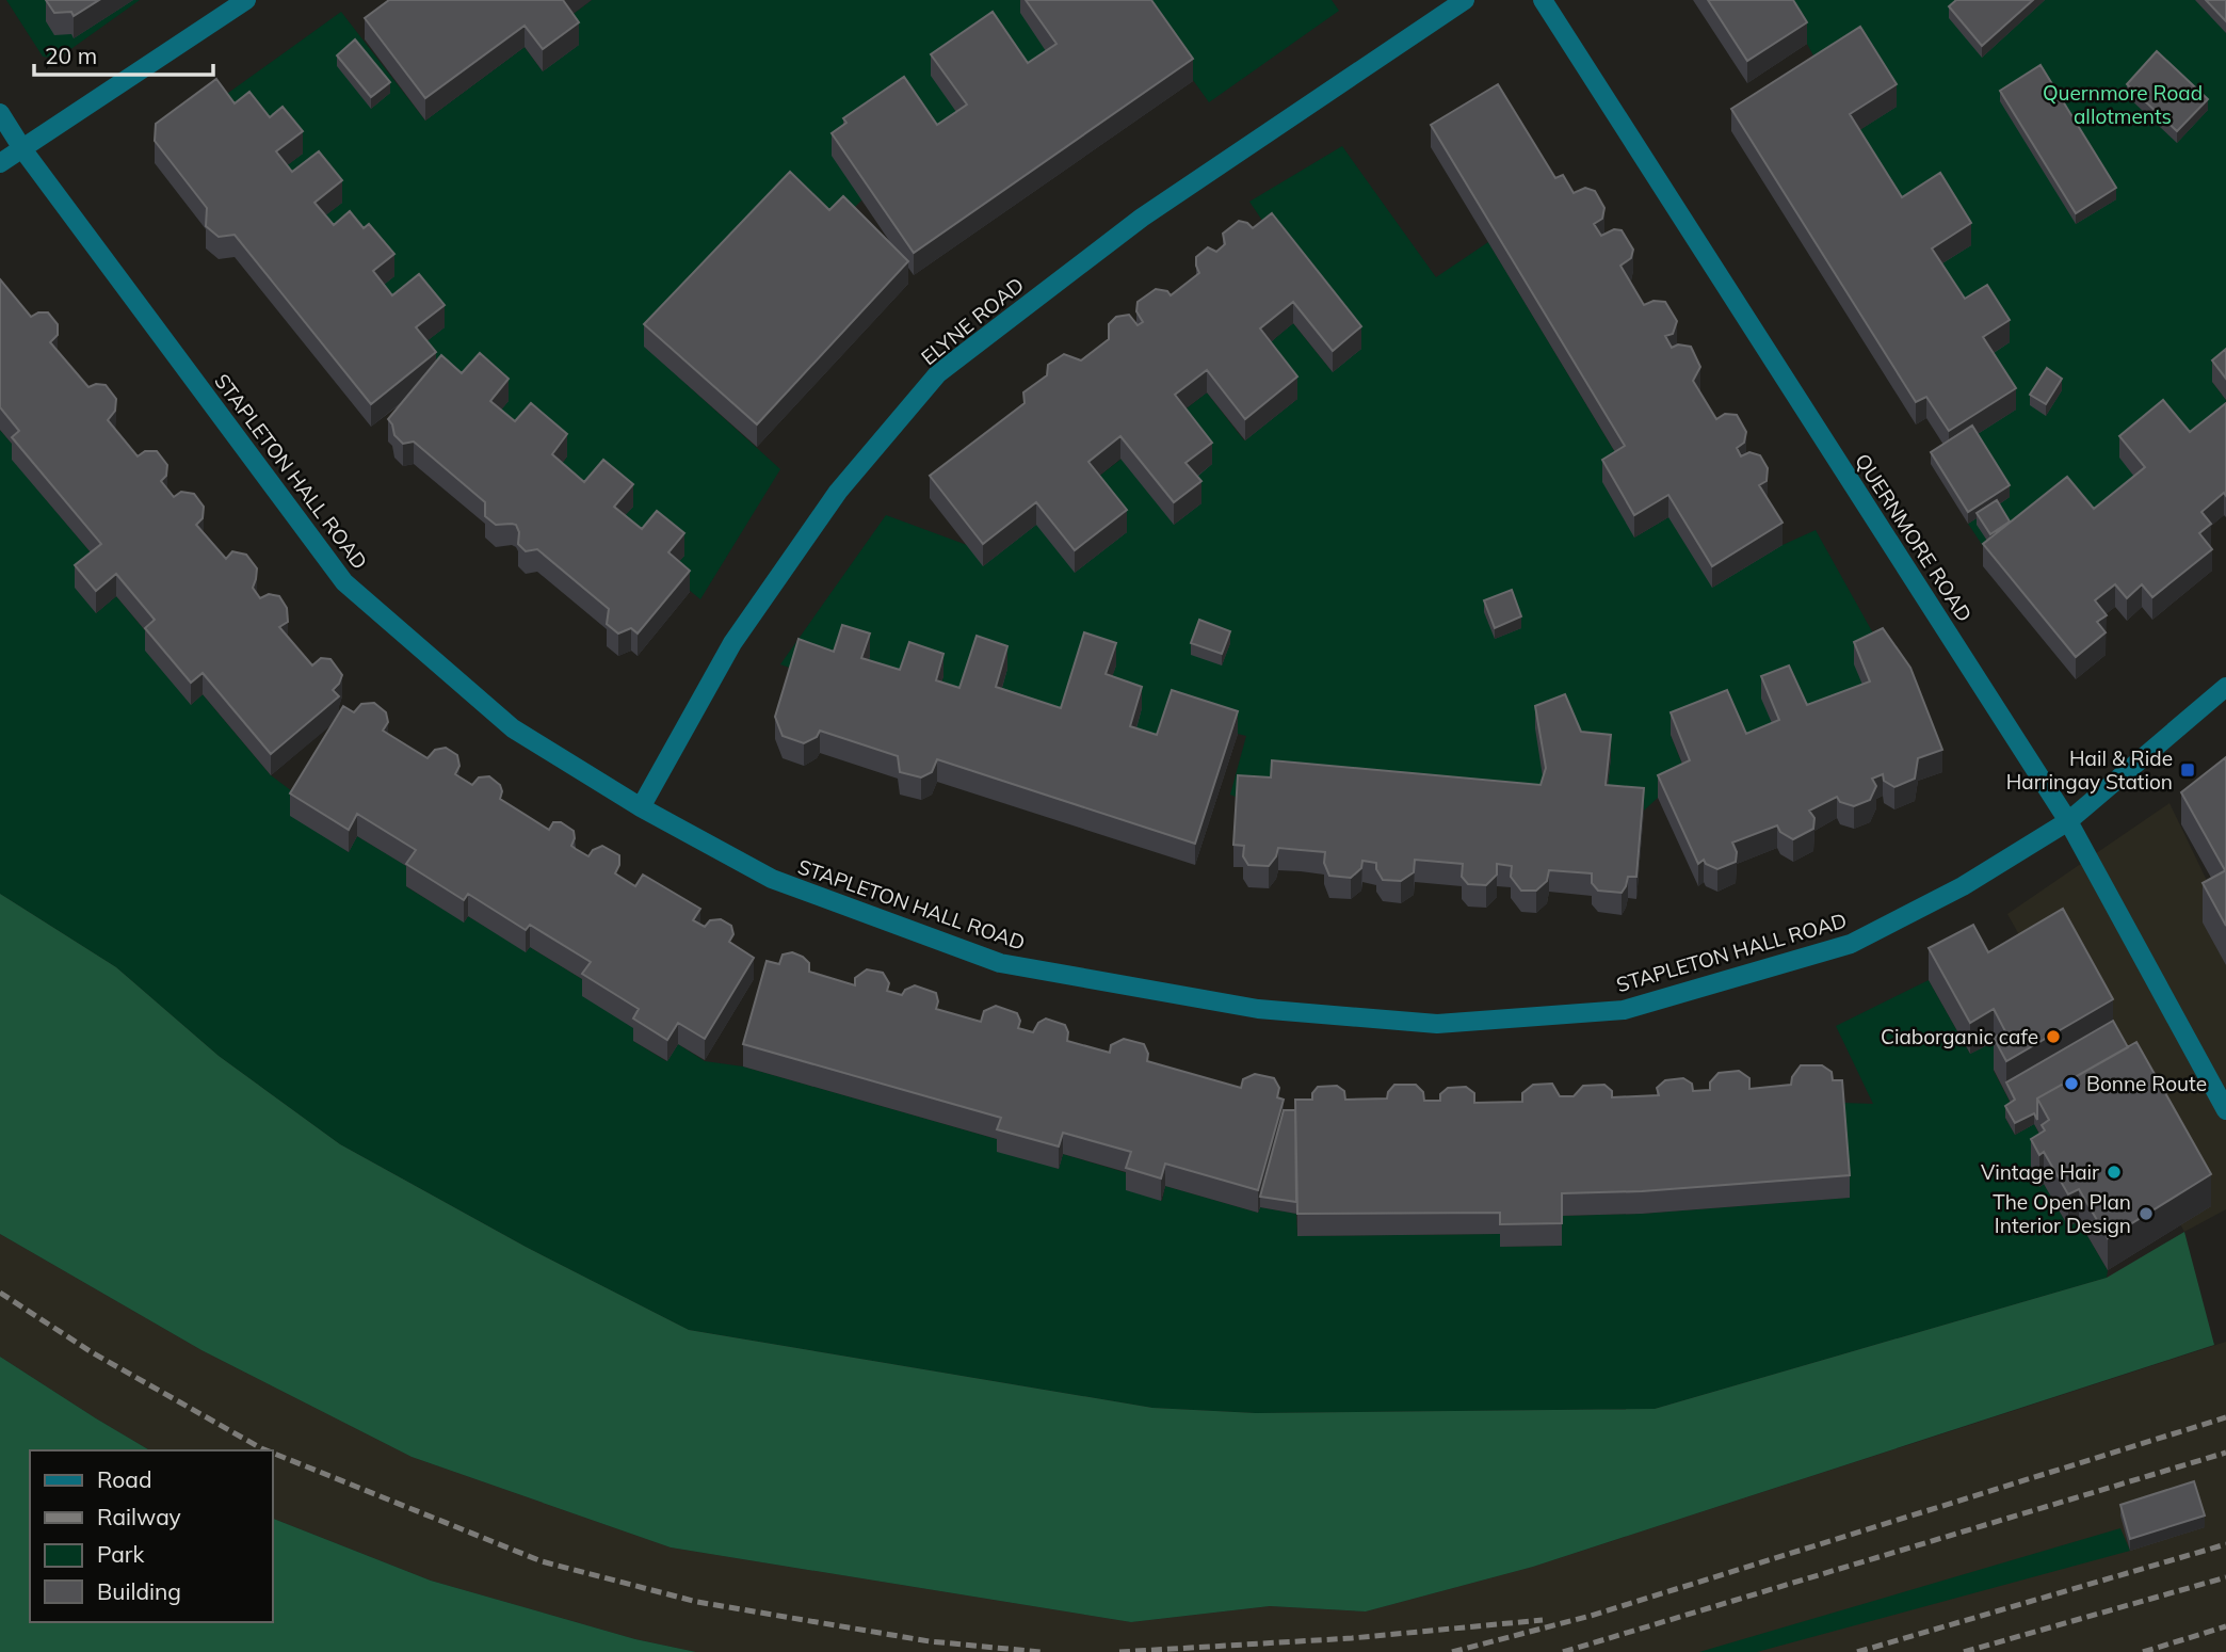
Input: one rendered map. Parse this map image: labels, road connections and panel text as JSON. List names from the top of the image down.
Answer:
{
  "streets": {
    "street": ["ELYNE ROAD", "STAPLETON HALL ROAD", "QUERNMORE ROAD"]
  },
  "crossings": [
    ["ELYNE ROAD", "STAPLETON HALL ROAD"],
    ["STAPLETON HALL ROAD", "QUERNMORE ROAD"]
  ],
  "parks": ["Quernmore Road allotments"],
  "places": {
    "transit": ["Hail & Ride Harringay Station"],
    "other": [
      "Ciaborganic cafe",
      "Bonne Route",
      "Vintage Hair",
      "The Open Plan Interior Design"
    ]
  },
  "legend": [
    "Road",
    "Railway",
    "Park",
    "Building"
  ],
  "scale_bar": "20 m"
}
